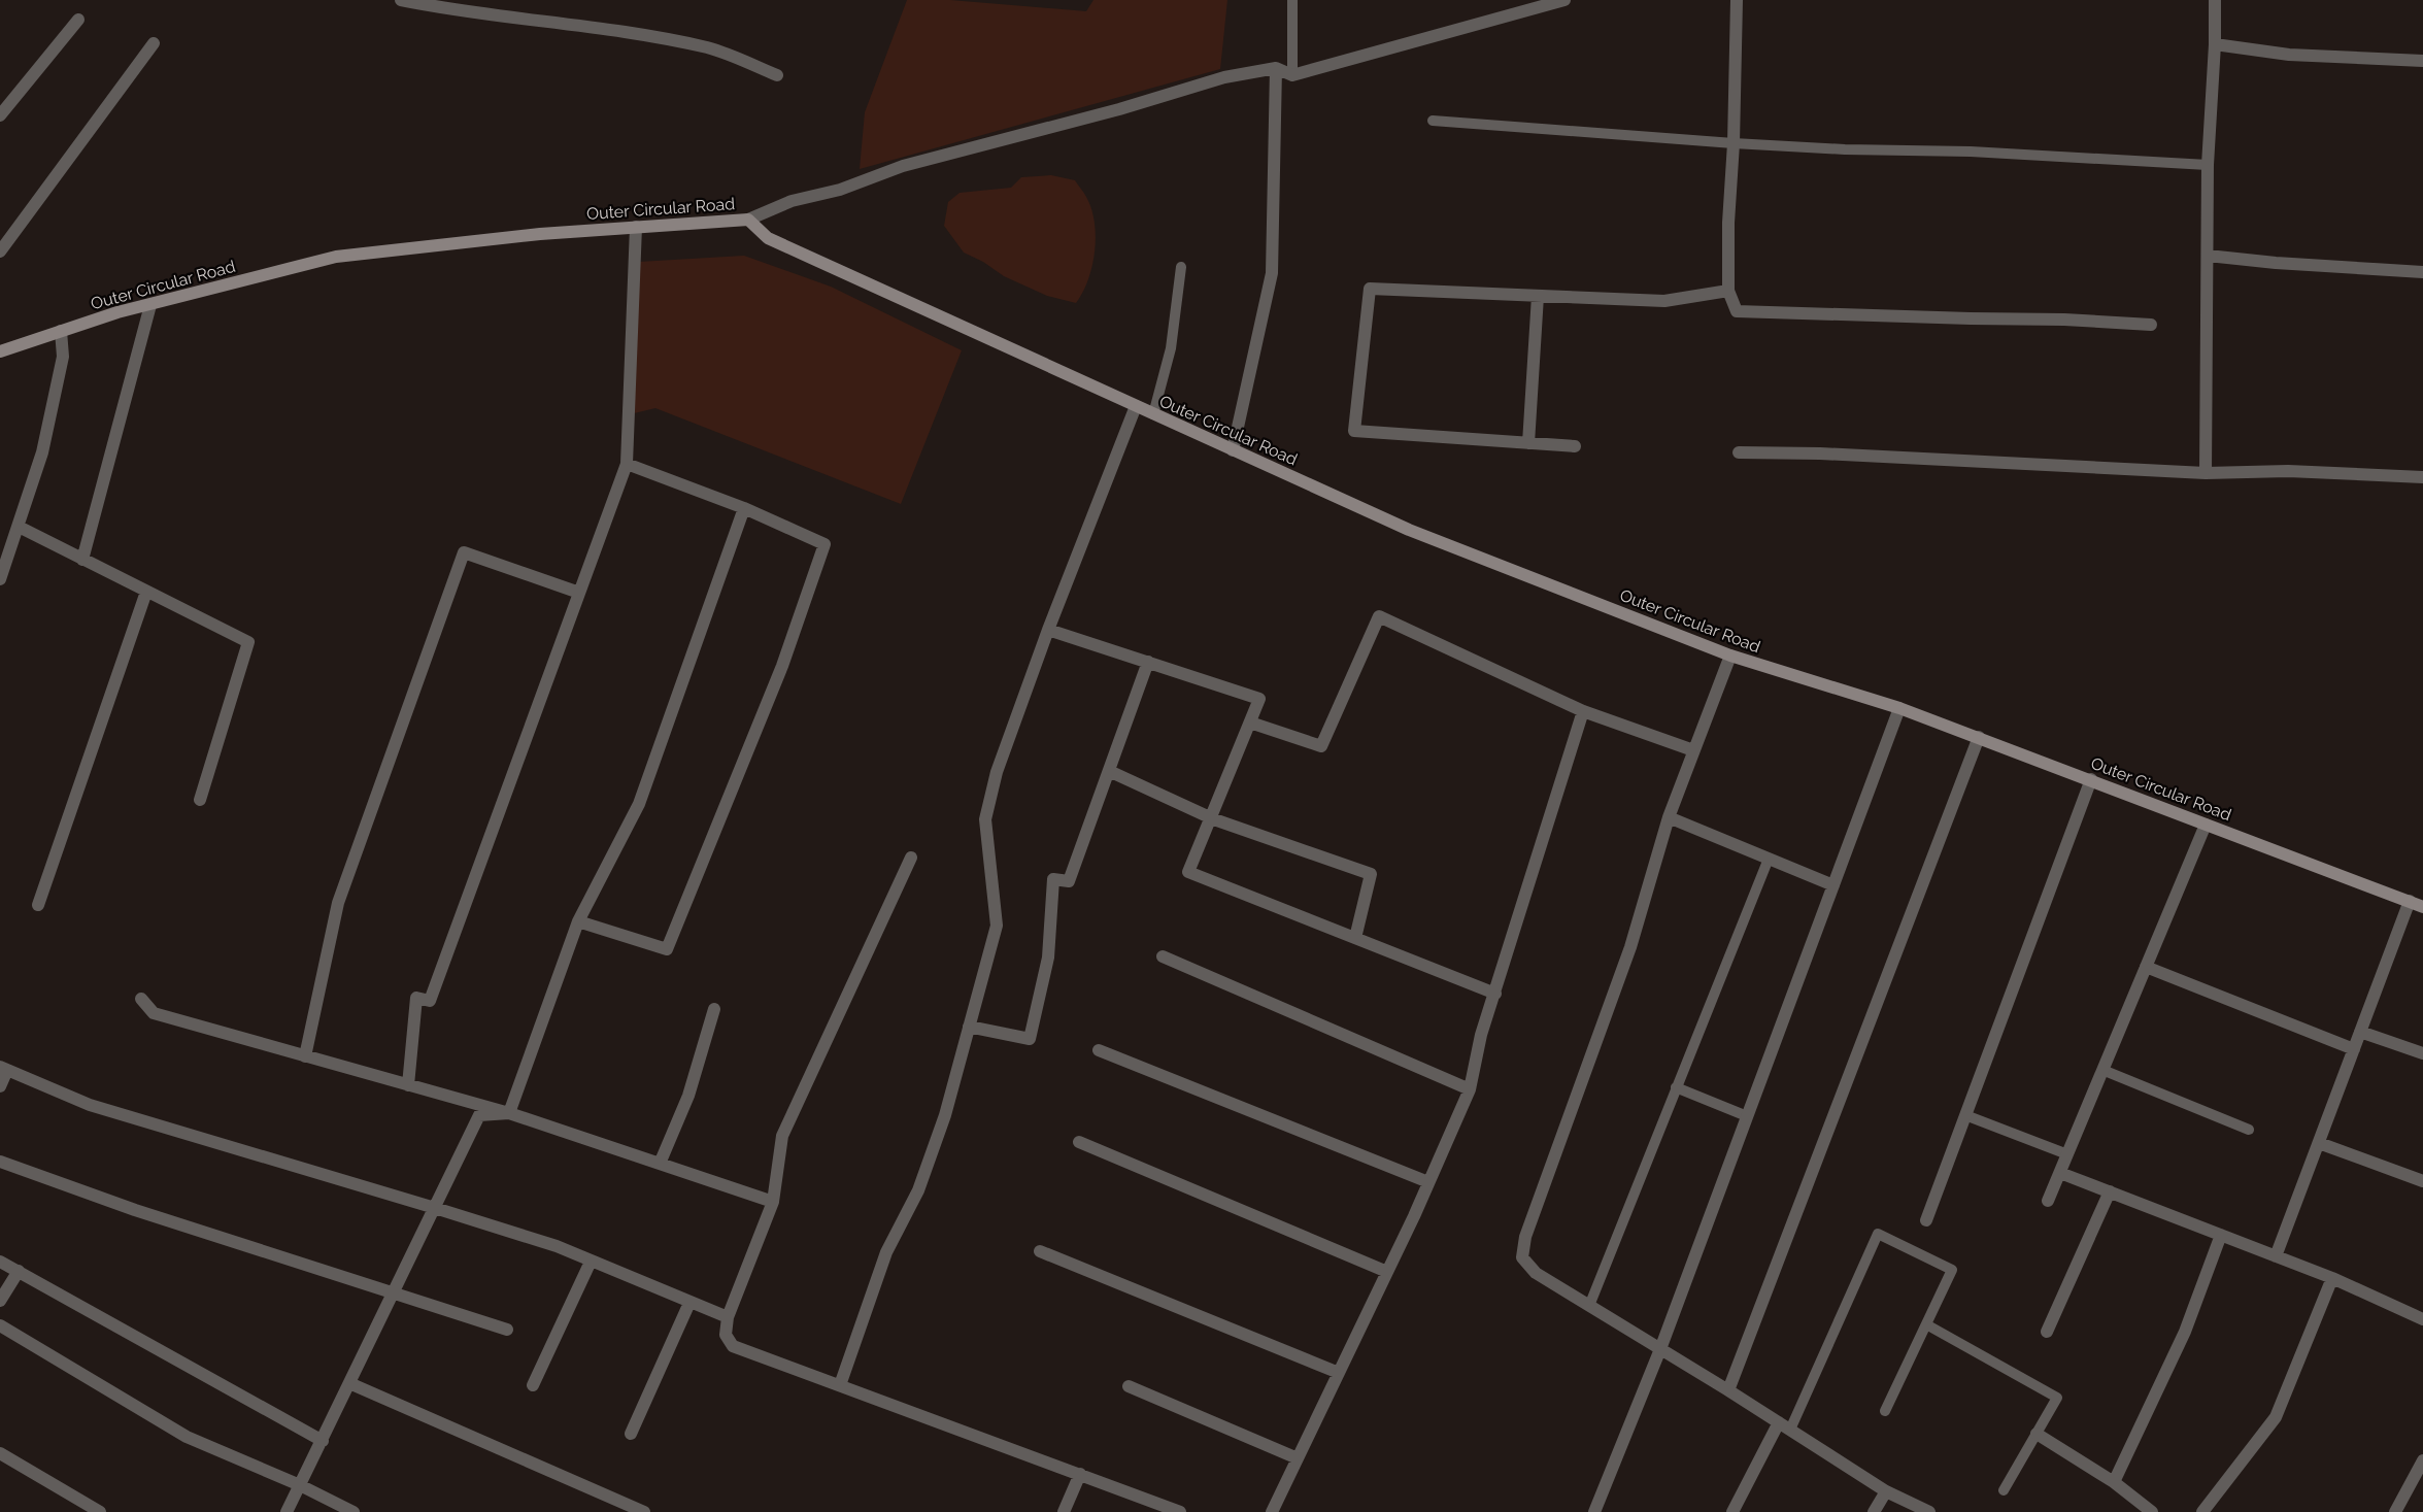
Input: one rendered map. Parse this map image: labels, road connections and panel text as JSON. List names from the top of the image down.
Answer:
{
  "streets": {
    "main road": ["Outer Circular Road"]
  }
}
